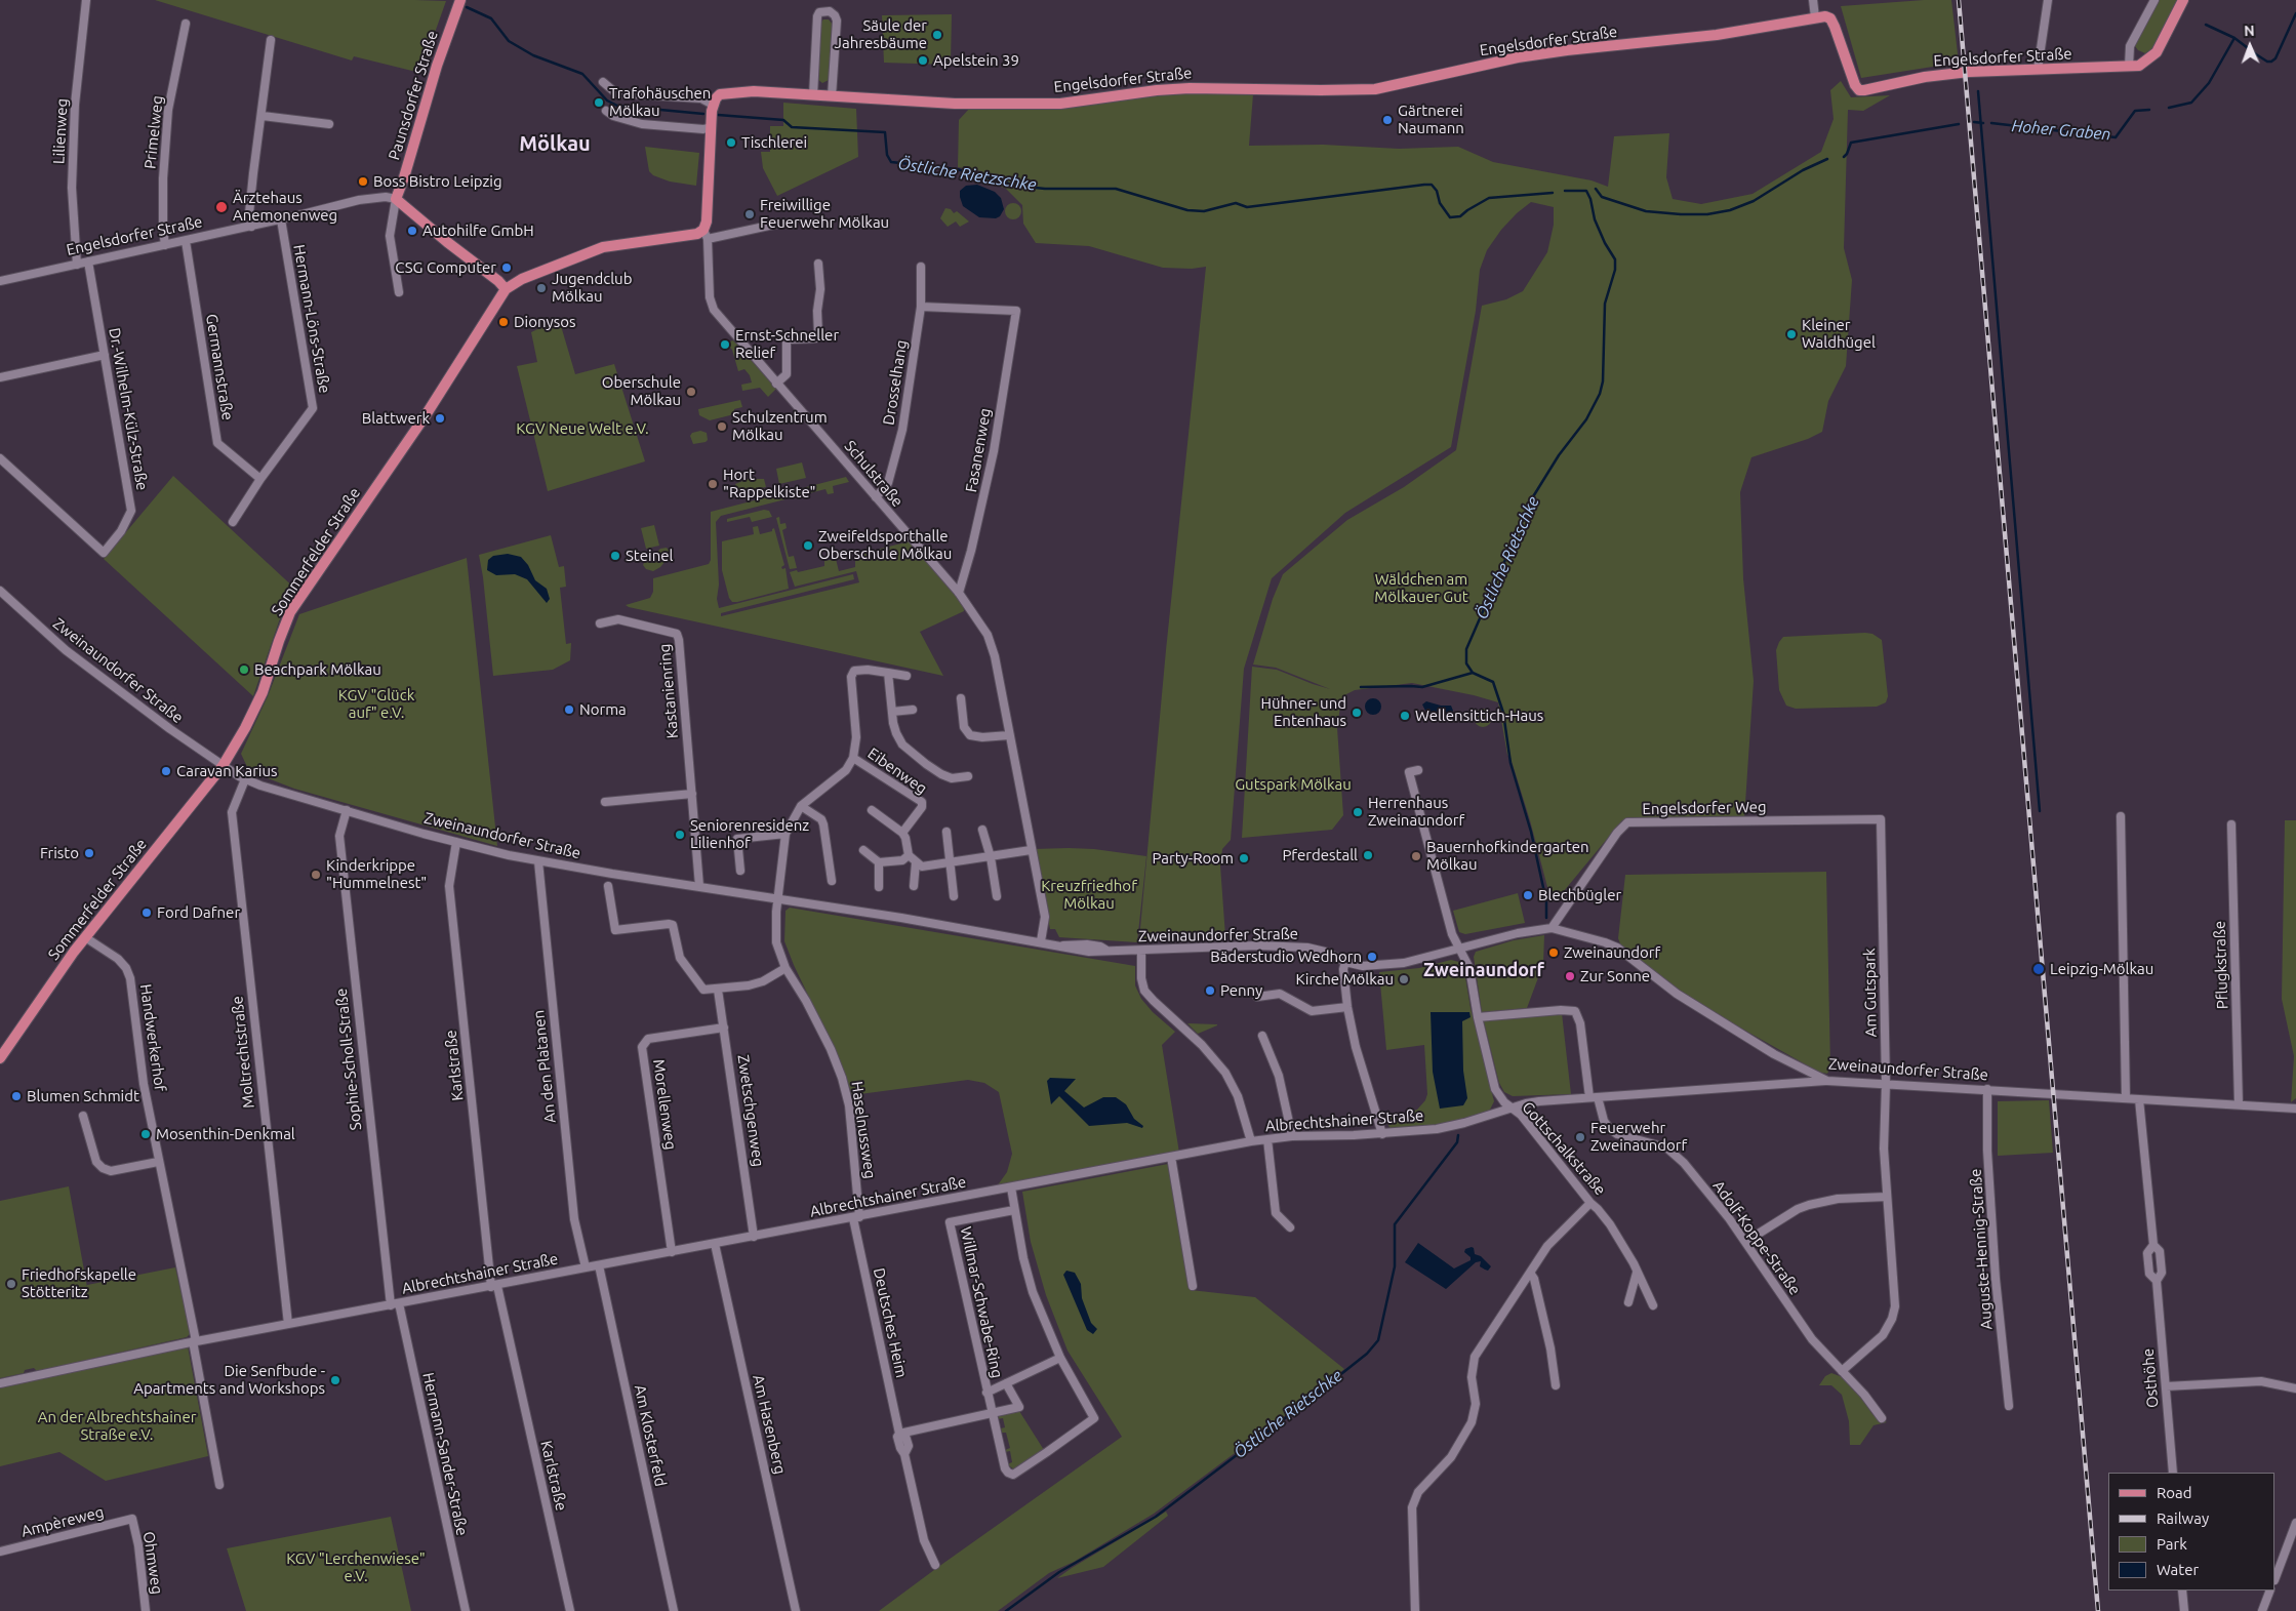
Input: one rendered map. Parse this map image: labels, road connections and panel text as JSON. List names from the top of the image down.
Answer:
{
  "streets": {
    "main road": ["Engelsdorfer Straße", "Paunsdorfer Straße", "Sommerfelder Straße"],
    "street": [
      "Lilienweg",
      "Primelweg",
      "Hermann-Löns-Straße",
      "Germannstraße",
      "Drosselhang",
      "Dr.-Wilhelm-Külz-Straße",
      "Fasanenweg",
      "Schulstraße",
      "Zweinaundorfer Straße",
      "Kastanienring",
      "Eibenweg",
      "Engelsdorfer Weg",
      "Pflugkstraße",
      "Am Gutspark",
      "Handwerkerhof",
      "Moltrechtstraße",
      "Sophie-Scholl-Straße",
      "Karlstraße",
      "An den Platanen",
      "Morellenweg",
      "Zwetschgenweg",
      "Albrechtshainer Straße",
      "Haselnussweg",
      "Gottschalkstraße",
      "Adolf-Koppe-Straße",
      "Auguste-Hennig-Straße",
      "Willmar-Schwabe-Ring",
      "Deutsches Heim",
      "Osthöhe",
      "Am Hasenberg",
      "Am Klosterfeld",
      "Hermann-Sander-Straße",
      "Ampèreweg",
      "Ohmweg"
    ]
  },
  "crossings": [
    ["Engelsdorfer Straße", "Paunsdorfer Straße"],
    ["Engelsdorfer Straße", "Lilienweg"],
    ["Engelsdorfer Straße", "Primelweg"],
    ["Engelsdorfer Straße", "Hermann-Löns-Straße"],
    ["Engelsdorfer Straße", "Germannstraße"],
    ["Engelsdorfer Straße", "Dr.-Wilhelm-Külz-Straße"],
    ["Hermann-Löns-Straße", "Germannstraße"],
    ["Drosselhang", "Fasanenweg"],
    ["Drosselhang", "Schulstraße"],
    ["Fasanenweg", "Schulstraße"],
    ["Schulstraße", "Zweinaundorfer Straße"],
    ["Sommerfelder Straße", "Zweinaundorfer Straße"],
    ["Sommerfelder Straße", "Handwerkerhof"],
    ["Zweinaundorfer Straße", "Kastanienring"],
    ["Zweinaundorfer Straße", "Engelsdorfer Weg"],
    ["Zweinaundorfer Straße", "Pflugkstraße"],
    ["Zweinaundorfer Straße", "Am Gutspark"],
    ["Zweinaundorfer Straße", "Moltrechtstraße"],
    ["Zweinaundorfer Straße", "Sophie-Scholl-Straße"],
    ["Zweinaundorfer Straße", "Karlstraße"],
    ["Zweinaundorfer Straße", "An den Platanen"],
    ["Zweinaundorfer Straße", "Albrechtshainer Straße"],
    ["Zweinaundorfer Straße", "Haselnussweg"],
    ["Zweinaundorfer Straße", "Gottschalkstraße"],
    ["Zweinaundorfer Straße", "Auguste-Hennig-Straße"],
    ["Zweinaundorfer Straße", "Osthöhe"],
    ["Engelsdorfer Weg", "Am Gutspark"],
    ["Am Gutspark", "Adolf-Koppe-Straße"],
    ["Handwerkerhof", "Albrechtshainer Straße"],
    ["Moltrechtstraße", "Albrechtshainer Straße"],
    ["Sophie-Scholl-Straße", "Albrechtshainer Straße"],
    ["Karlstraße", "Albrechtshainer Straße"],
    ["An den Platanen", "Albrechtshainer Straße"],
    ["Morellenweg", "Zwetschgenweg"],
    ["Morellenweg", "Albrechtshainer Straße"],
    ["Zwetschgenweg", "Albrechtshainer Straße"],
    ["Albrechtshainer Straße", "Haselnussweg"],
    ["Albrechtshainer Straße", "Gottschalkstraße"],
    ["Albrechtshainer Straße", "Adolf-Koppe-Straße"],
    ["Albrechtshainer Straße", "Willmar-Schwabe-Ring"],
    ["Albrechtshainer Straße", "Deutsches Heim"],
    ["Albrechtshainer Straße", "Am Hasenberg"],
    ["Albrechtshainer Straße", "Am Klosterfeld"],
    ["Albrechtshainer Straße", "Hermann-Sander-Straße"],
    ["Haselnussweg", "Deutsches Heim"],
    ["Ampèreweg", "Ohmweg"]
  ],
  "districts": ["Mölkau", "Zweinaundorf"],
  "water": ["Hoher Graben", "Östliche Rietzschke", "Östliche Rietschke"],
  "parks": [
    "KGV Neue Welt e.V.",
    "Wäldchen am Mölkauer Gut",
    "KGV \"Glück auf\" e.V.",
    "Gutspark Mölkau",
    "Kreuzfriedhof Mölkau",
    "An der Albrechtshainer Straße e.V.",
    "KGV \"Lerchenwiese\" e.V."
  ],
  "places": [
    "Säule der Jahresbäume",
    "Apelstein 39",
    "Trafohäuschen Mölkau",
    "Gärtnerei Naumann",
    "Tischlerei",
    "Boss Bistro Leipzig",
    "Ärztehaus Anemonenweg",
    "Freiwillige Feuerwehr Mölkau",
    "Autohilfe GmbH",
    "CSG Computer",
    "Jugendclub Mölkau",
    "Dionysos",
    "Kleiner Waldhügel",
    "Ernst-Schneller Relief",
    "Oberschule Mölkau",
    "Blattwerk",
    "Schulzentrum Mölkau",
    "Hort \"Rappelkiste\"",
    "Zweifeldsporthalle Oberschule Mölkau",
    "Steinel",
    "Beachpark Mölkau",
    "Norma",
    "Hühner- und Entenhaus",
    "Wellensittich-Haus",
    "Caravan Karius",
    "Herrenhaus Zweinaundorf",
    "Seniorenresidenz Lilienhof",
    "Fristo",
    "Pferdestall",
    "Bauernhofkindergarten Mölkau",
    "Party-Room",
    "Kinderkrippe \"Hummelnest\"",
    "Blechbügler",
    "Ford Dafner",
    "Zweinaundorf",
    "Bäderstudio Wedhorn",
    "Leipzig-Mölkau",
    "Zur Sonne",
    "Kirche Mölkau",
    "Penny",
    "Blumen Schmidt",
    "Mosenthin-Denkmal",
    "Feuerwehr Zweinaundorf",
    "Friedhofskapelle Stötteritz",
    "Die Senfbude - Apartments and Workshops"
  ],
  "legend": [
    "Road",
    "Railway",
    "Park",
    "Water"
  ],
  "north": "top"
}
